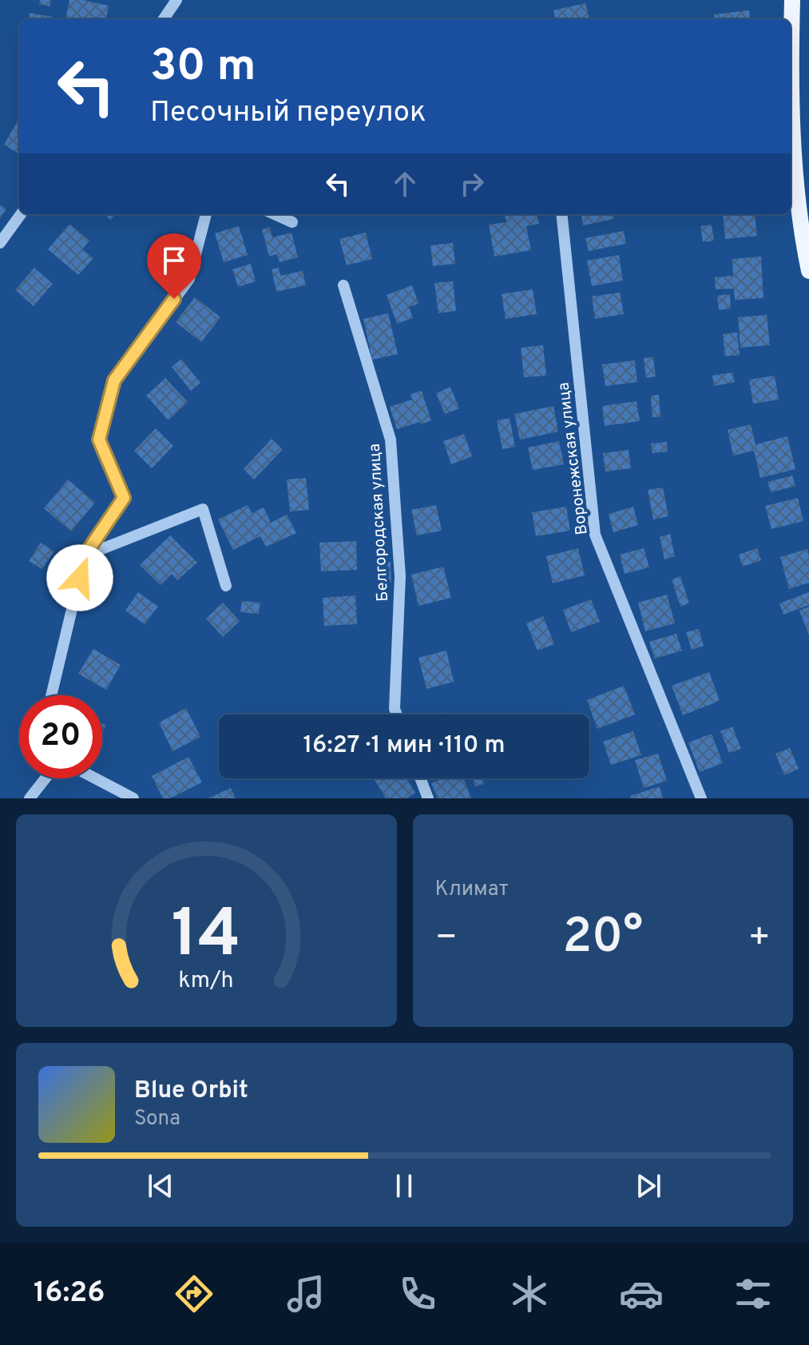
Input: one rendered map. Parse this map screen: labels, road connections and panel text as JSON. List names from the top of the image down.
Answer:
{
  "streets": {
    "street": ["Воронежская улица", "Белгородская улица"]
  },
  "page": {
    "turn": ["30 m", "Песочный переулок"],
    "limit": "20",
    "trip": "16:27 · 1 мин · 110 m",
    "tile": "Климат",
    "heat": ["−", "20°", "+"],
    "song": ["Blue Orbit", "Sona"],
    "tabs": "16:26",
    "gauge": ["14", "km/h"]
  }
}
